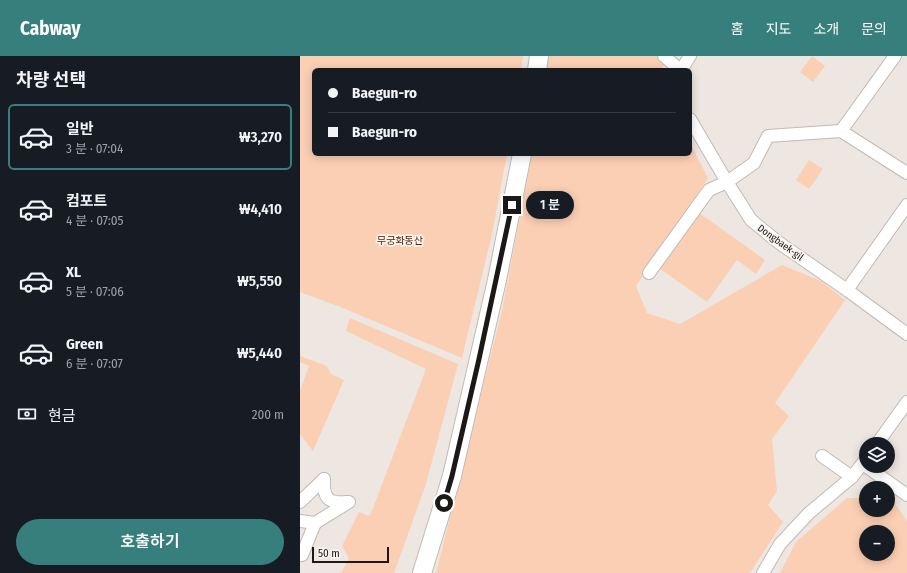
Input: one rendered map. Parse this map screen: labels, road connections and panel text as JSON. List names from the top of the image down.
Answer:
{
  "streets": {
    "street": ["Dongbaek-gil"]
  },
  "parks": ["무궁화동산"],
  "scale_bar": "50 m",
  "page": {
    "header": "Cabway",
    "nav": [
      "홈",
      "지도",
      "소개",
      "문의"
    ],
    "heading": "차량 선택",
    "banner": ["Baegun-ro", "Baegun-ro"],
    "list": [
      {
        "name": "일반",
        "note": "3 분 · 07:04",
        "value": "₩3,270"
      },
      {
        "name": "컴포트",
        "note": "4 분 · 07:05",
        "value": "₩4,410"
      },
      {
        "name": "XL",
        "note": "5 분 · 07:06",
        "value": "₩5,550"
      },
      {
        "name": "Green",
        "note": "6 분 · 07:07",
        "value": "₩5,440"
      }
    ],
    "bubble": "1 분",
    "pay": ["현금", "200 m"],
    "map_buttons": ["+", "−"],
    "buttons": "호출하기",
    "scale": "50 m"
  }
}
